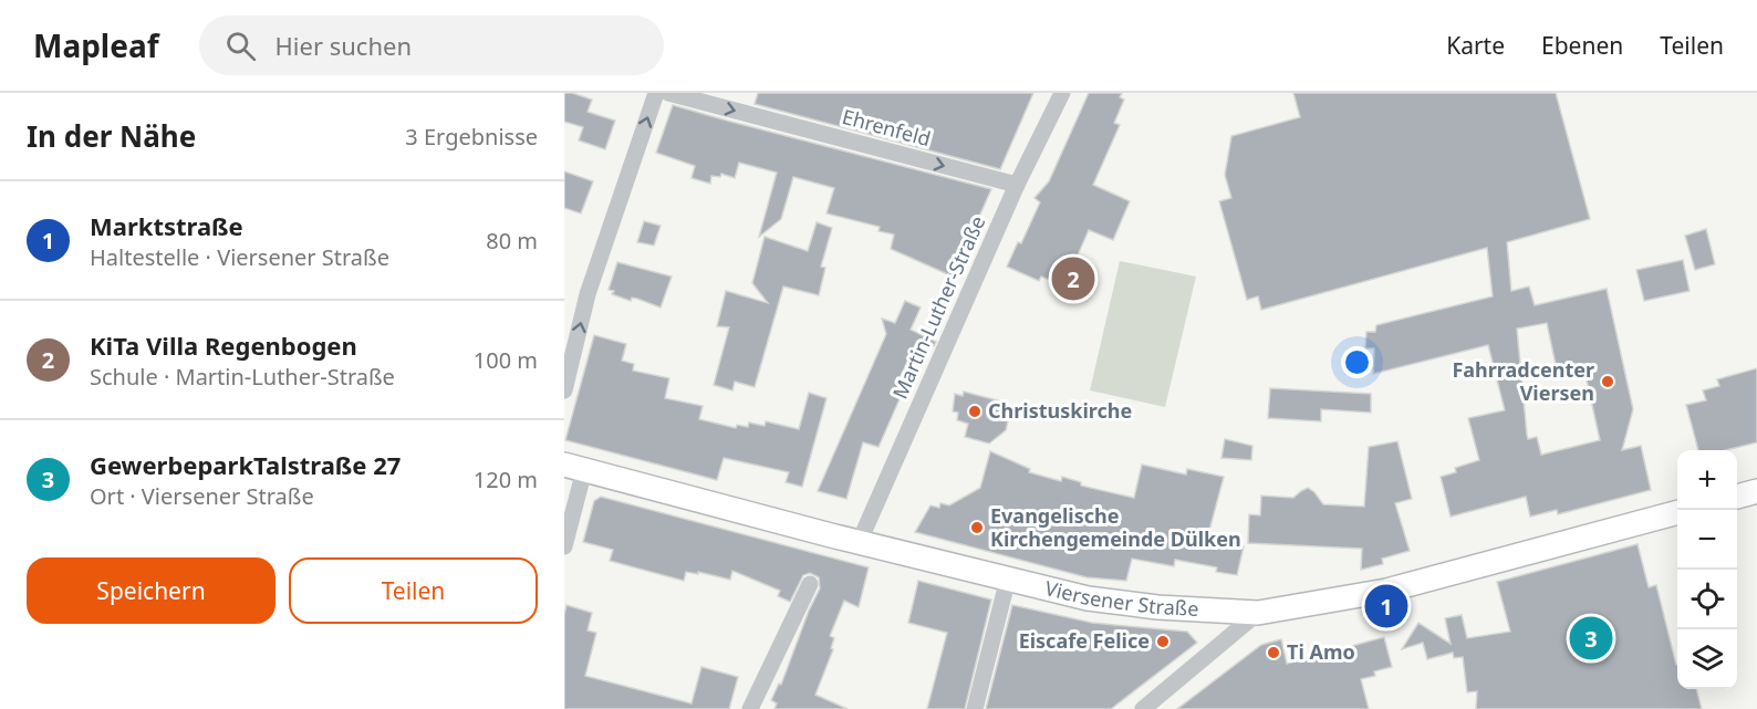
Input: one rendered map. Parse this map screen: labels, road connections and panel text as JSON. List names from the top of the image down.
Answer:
{
  "streets": {
    "main road": ["Viersener Straße"],
    "street": ["Ehrenfeld", "Martin-Luther-Straße"]
  },
  "crossings": [
    ["Ehrenfeld", "Martin-Luther-Straße"],
    ["Martin-Luther-Straße", "Viersener Straße"]
  ],
  "one_way": ["Ehrenfeld"],
  "places": [
    "Fahrradcenter Viersen",
    "Christuskirche",
    "Evangelische Kirchengemeinde Dülken",
    "Eiscafe Felice",
    "Ti Amo"
  ],
  "page": {
    "header": "Mapleaf",
    "search": "Hier suchen",
    "nav": ["Karte", "Ebenen", "Teilen"],
    "heading": ["In der Nähe", "3 Ergebnisse"],
    "list": [
      {
        "mark": "1",
        "name": "Marktstraße",
        "note": "Haltestelle · Viersener Straße",
        "value": "80 m"
      },
      {
        "mark": "2",
        "name": "KiTa Villa Regenbogen",
        "note": "Schule · Martin-Luther-Straße",
        "value": "100 m"
      },
      {
        "mark": "3",
        "name": "GewerbeparkTalstraße 27",
        "note": "Ort · Viersener Straße",
        "value": "120 m"
      }
    ],
    "pins": ["2", "1", "3"],
    "map_buttons": ["+", "−"],
    "buttons": ["Speichern", "Teilen"]
  }
}
